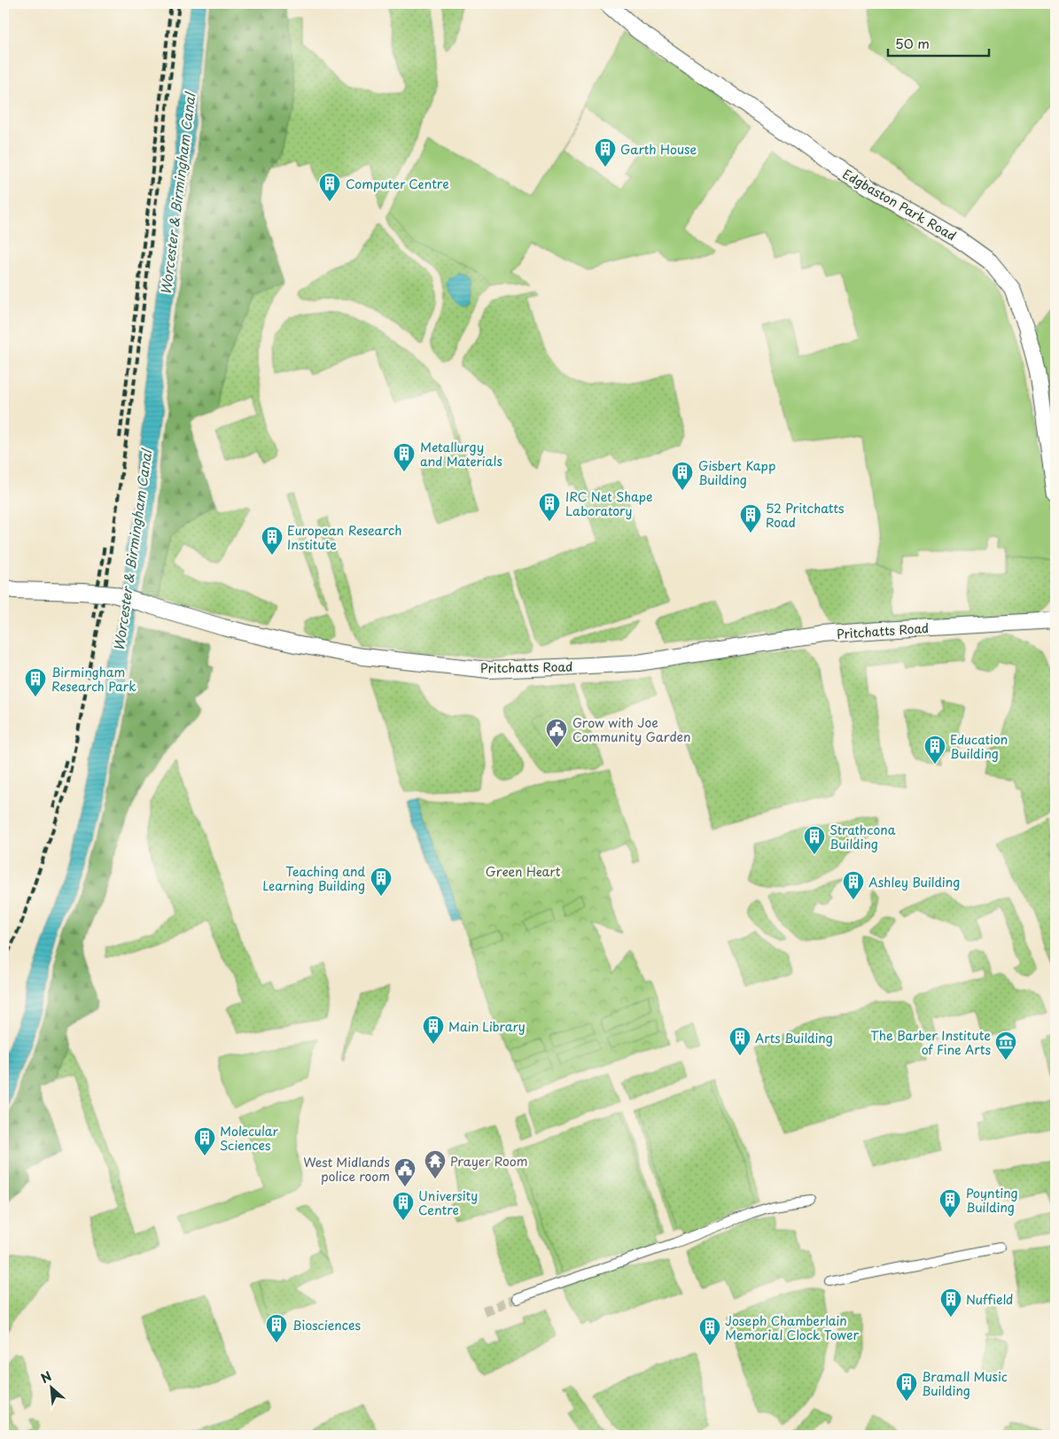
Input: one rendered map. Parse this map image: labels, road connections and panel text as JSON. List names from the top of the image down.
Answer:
{
  "streets": {
    "street": ["Edgbaston Park Road", "Pritchatts Road"]
  },
  "water": ["Worcester & Birmingham Canal"],
  "parks": ["Green Heart"],
  "places": {
    "building": [
      "Garth House",
      "Computer Centre",
      "Metallurgy and Materials",
      "Gisbert Kapp Building",
      "IRC Net Shape Laboratory",
      "52 Pritchatts Road",
      "European Research Institute",
      "Birmingham Research Park",
      "Education Building",
      "Strathcona Building",
      "Teaching and Learning Building",
      "Ashley Building",
      "Main Library",
      "Arts Building",
      "Molecular Sciences",
      "Poynting Building",
      "University Centre",
      "Nuffield",
      "Biosciences",
      "Joseph Chamberlain Memorial Clock Tower",
      "Bramall Music Building"
    ],
    "public building": ["Grow with Joe Community Garden", "West Midlands police room"],
    "museum": ["The Barber Institute of Fine Arts"],
    "temple": ["Prayer Room"]
  },
  "scale_bar": "50 m",
  "north": "top left"
}
